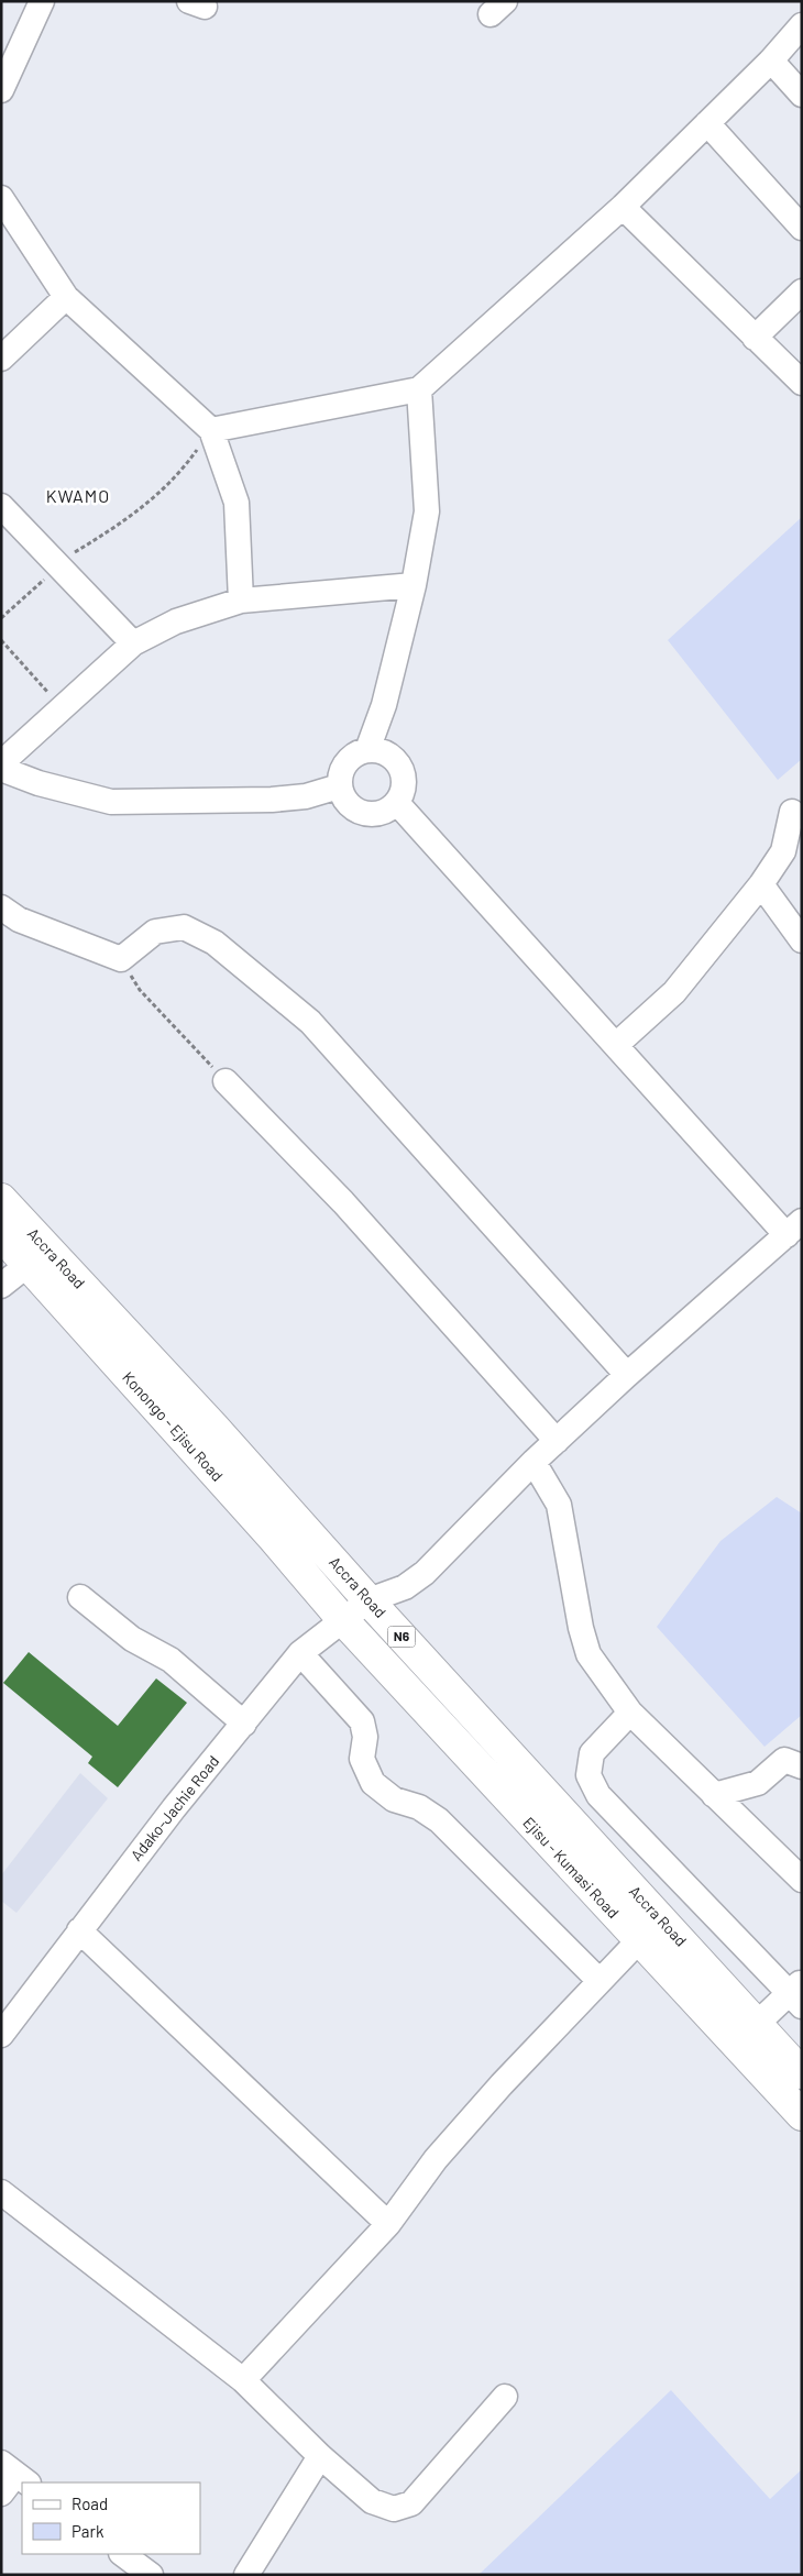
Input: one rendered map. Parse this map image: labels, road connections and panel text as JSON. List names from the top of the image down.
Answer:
{
  "streets": {
    "highway": [
      "Accra Road",
      "Konongo - Ejisu Road",
      "N6",
      "Ejisu - Kumasi Road"
    ],
    "street": ["Adako-Jachie Road"]
  },
  "crossings": [
    ["Accra Road", "Adako-Jachie Road"],
    ["Konongo - Ejisu Road", "Adako-Jachie Road"],
    ["Konongo - Ejisu Road", "Ejisu - Kumasi Road"],
    ["Adako-Jachie Road", "Ejisu - Kumasi Road"]
  ],
  "districts": ["KWAMO"],
  "legend": ["Road", "Park"]
}
